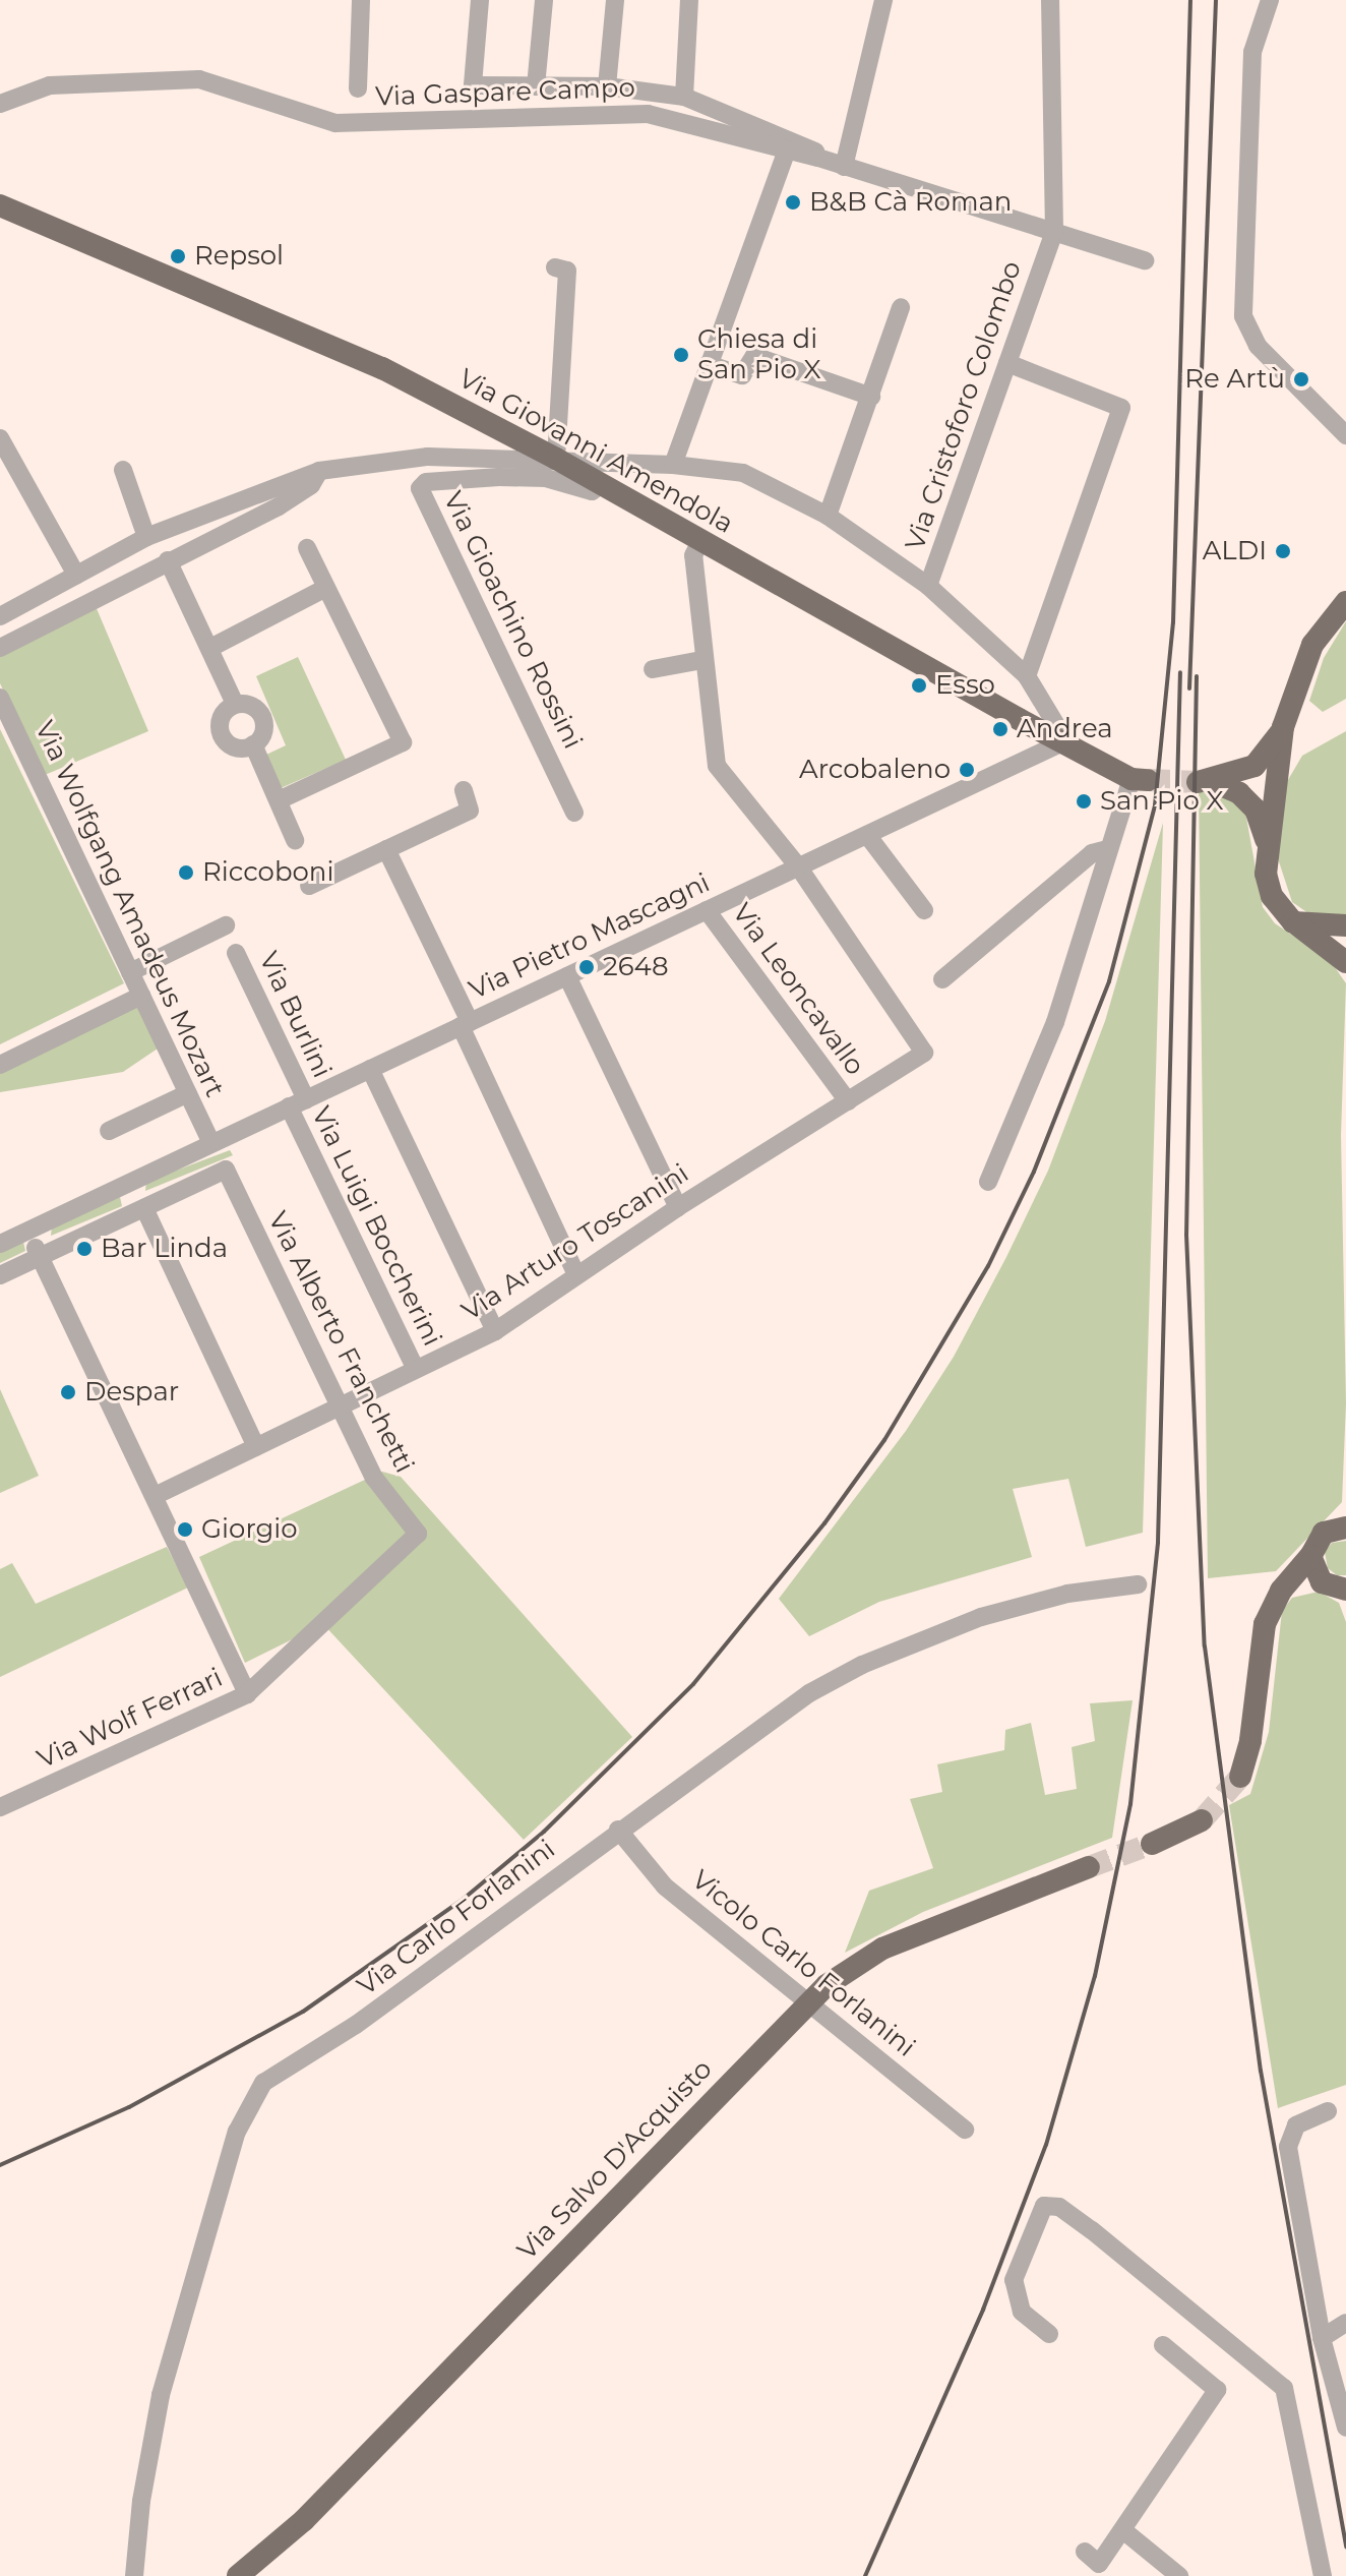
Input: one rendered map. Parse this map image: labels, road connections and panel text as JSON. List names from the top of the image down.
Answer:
{
  "streets": {
    "main road": ["Via Giovanni Amendola", "Via Salvo D'Acquisto"],
    "street": [
      "Via Gaspare Campo",
      "Via Cristoforo Colombo",
      "Via Gioachino Rossini",
      "Via Wolfgang Amadeus Mozart",
      "Via Pietro Mascagni",
      "Via Leoncavallo",
      "Via Burlini",
      "Via Luigi Boccherini",
      "Via Arturo Toscanini",
      "Via Alberto Franchetti",
      "Via Wolf Ferrari",
      "Via Carlo Forlanini",
      "Vicolo Carlo Forlanini"
    ]
  },
  "crossings": [
    ["Via Gaspare Campo", "Via Cristoforo Colombo"],
    ["Via Cristoforo Colombo", "Via Giovanni Amendola"],
    ["Via Cristoforo Colombo", "Via Pietro Mascagni"],
    ["Via Giovanni Amendola", "Via Gioachino Rossini"],
    ["Via Giovanni Amendola", "Via Pietro Mascagni"],
    ["Via Wolfgang Amadeus Mozart", "Via Pietro Mascagni"],
    ["Via Pietro Mascagni", "Via Leoncavallo"],
    ["Via Pietro Mascagni", "Via Burlini"],
    ["Via Pietro Mascagni", "Via Luigi Boccherini"],
    ["Via Pietro Mascagni", "Via Arturo Toscanini"],
    ["Via Leoncavallo", "Via Arturo Toscanini"],
    ["Via Burlini", "Via Luigi Boccherini"],
    ["Via Luigi Boccherini", "Via Arturo Toscanini"],
    ["Via Arturo Toscanini", "Via Alberto Franchetti"],
    ["Via Alberto Franchetti", "Via Wolf Ferrari"],
    ["Via Carlo Forlanini", "Vicolo Carlo Forlanini"],
    ["Vicolo Carlo Forlanini", "Via Salvo D'Acquisto"]
  ],
  "places": [
    "B&B Cà Roman",
    "Repsol",
    "Chiesa di San Pio X",
    "Re Artù",
    "ALDI",
    "Esso",
    "Andrea",
    "Arcobaleno",
    "San Pio X",
    "Riccoboni",
    "2648",
    "Bar Linda",
    "Despar",
    "Giorgio"
  ]
}
